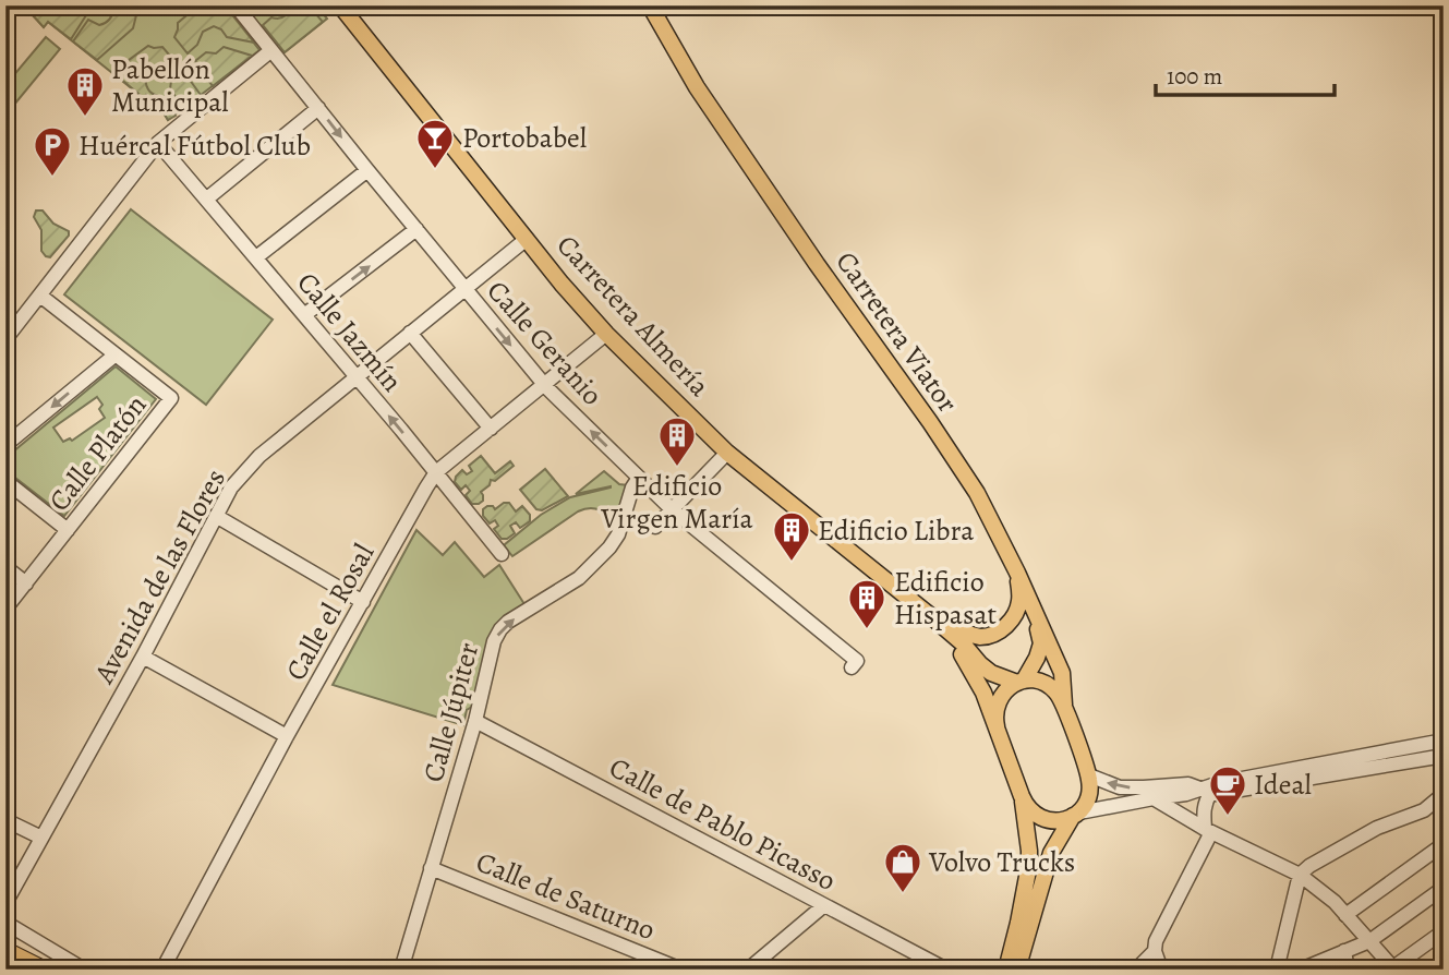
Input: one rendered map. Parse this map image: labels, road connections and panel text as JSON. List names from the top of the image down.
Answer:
{
  "streets": {
    "main road": ["Carretera Almería", "Carretera Viator"],
    "street": [
      "Calle Jazmín",
      "Calle Geranio",
      "Calle Platón",
      "Avenida de las Flores",
      "Calle el Rosal",
      "Calle Júpiter",
      "Calle de Pablo Picasso",
      "Calle de Saturno"
    ]
  },
  "crossings": [
    ["Carretera Almería", "Avenida de las Flores"],
    ["Carretera Almería", "Calle el Rosal"],
    ["Calle Jazmín", "Avenida de las Flores"],
    ["Calle Jazmín", "Calle el Rosal"],
    ["Calle Geranio", "Avenida de las Flores"],
    ["Calle Geranio", "Calle el Rosal"],
    ["Calle Geranio", "Calle Júpiter"],
    ["Calle Júpiter", "Calle de Pablo Picasso"],
    ["Calle Júpiter", "Calle de Saturno"]
  ],
  "one_way": ["Calle Júpiter"],
  "places": {
    "building": [
      "Pabellón Municipal",
      "Edificio Virgen María",
      "Edificio Libra",
      "Edificio Hispasat"
    ],
    "bar": ["Portobabel"],
    "parking": ["Huércal Fútbol Club"],
    "cafe": ["Ideal"],
    "shop": ["Volvo Trucks"]
  },
  "scale_bar": "100 m"
}
